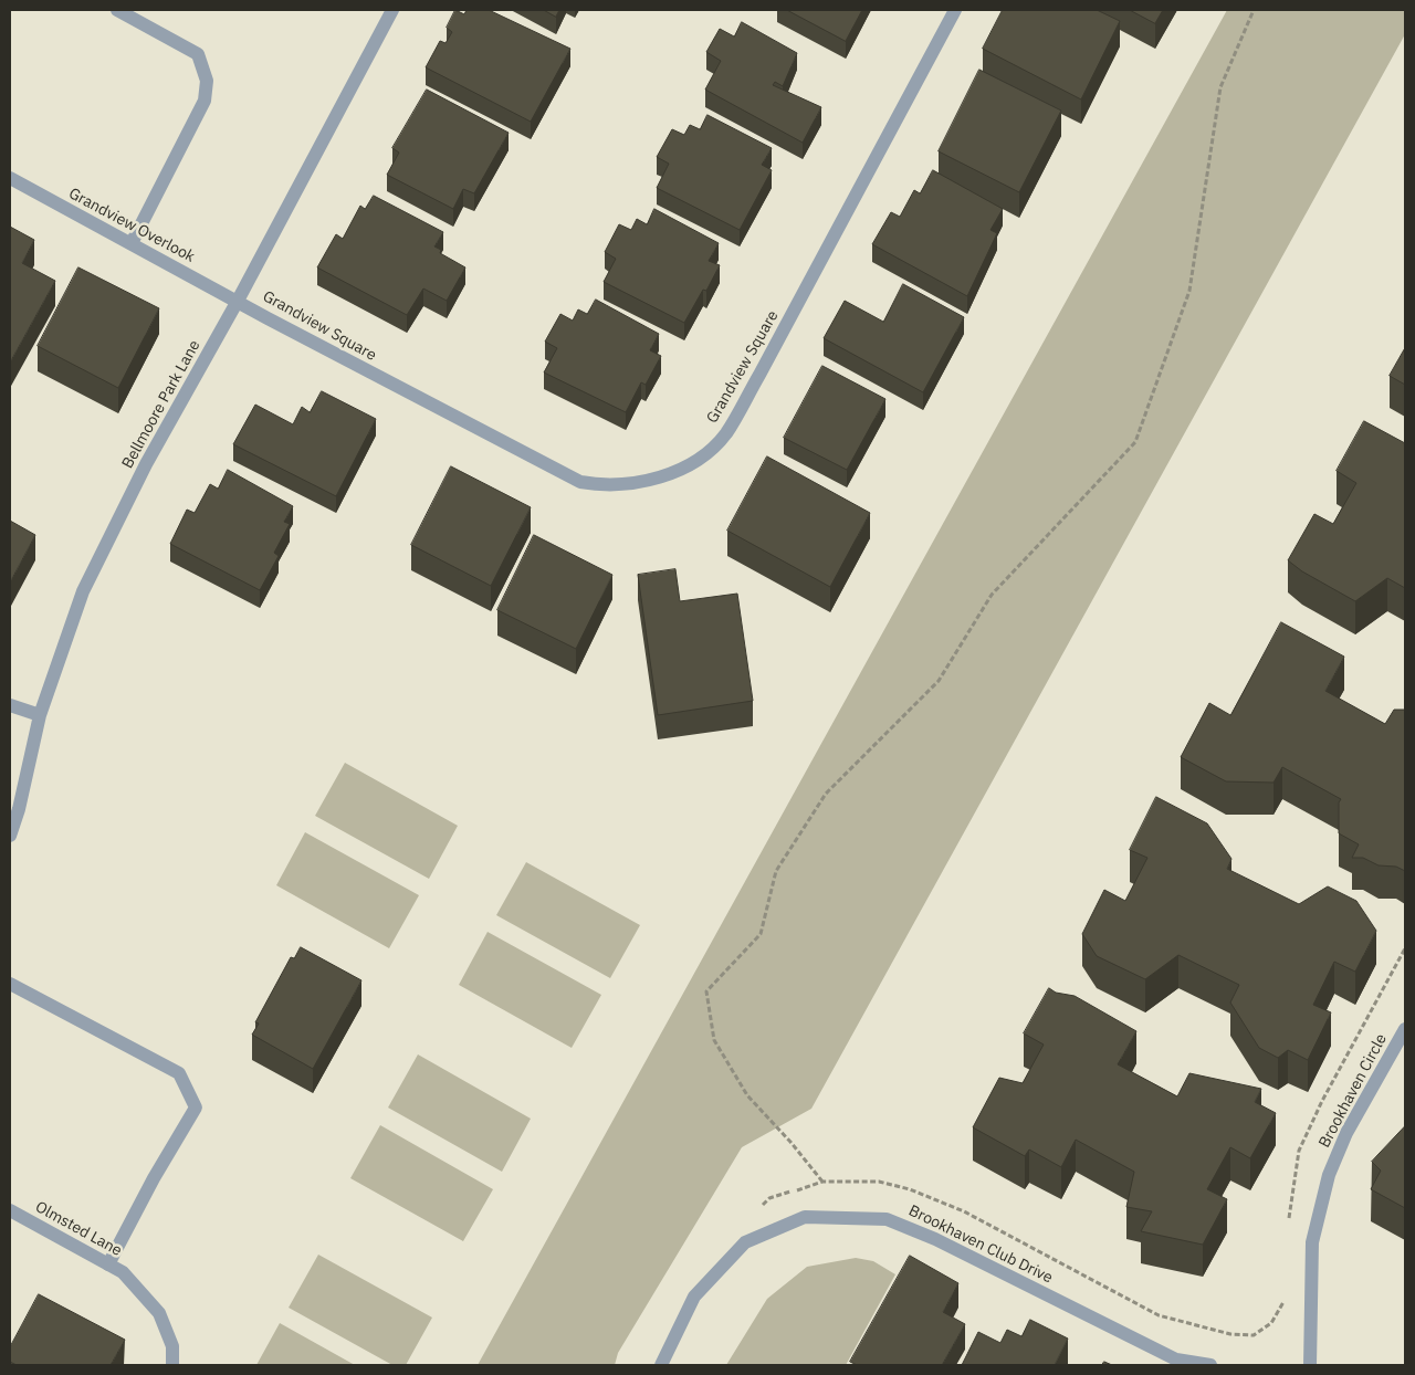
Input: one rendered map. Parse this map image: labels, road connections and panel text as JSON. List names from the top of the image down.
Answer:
{
  "streets": {
    "street": [
      "Grandview Overlook",
      "Grandview Square",
      "Bellmoore Park Lane",
      "Brookhaven Circle",
      "Olmsted Lane",
      "Brookhaven Club Drive"
    ]
  },
  "crossings": [
    ["Grandview Overlook", "Grandview Square"],
    ["Grandview Overlook", "Bellmoore Park Lane"],
    ["Grandview Square", "Bellmoore Park Lane"]
  ]
}
